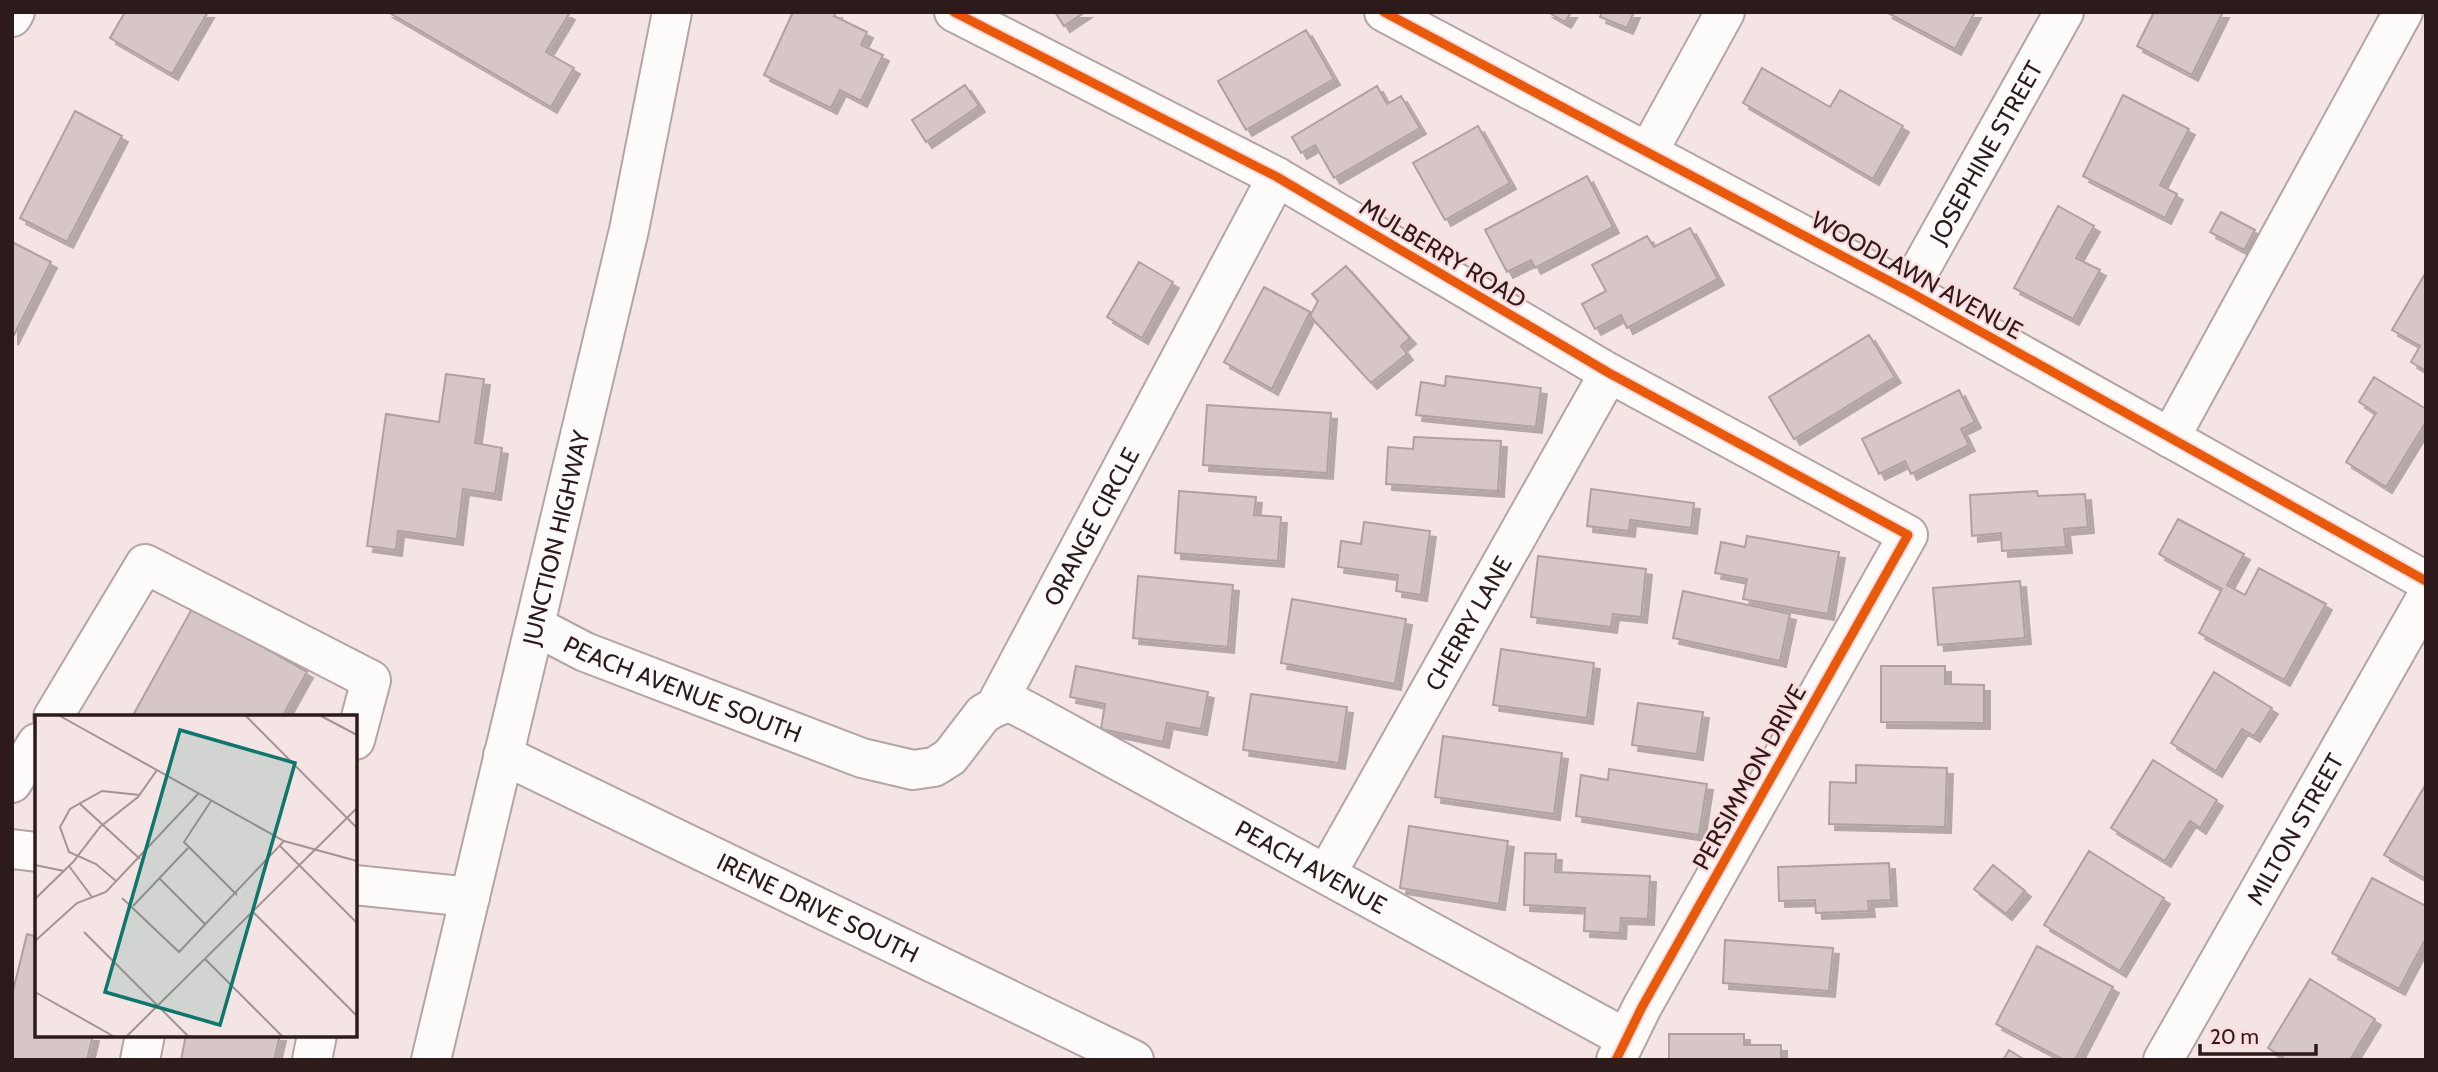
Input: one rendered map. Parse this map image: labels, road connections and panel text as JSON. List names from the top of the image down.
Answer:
{
  "streets": {
    "street": [
      "JOSEPHINE STREET",
      "MULBERRY ROAD",
      "WOODLAWN AVENUE",
      "ORANGE CIRCLE",
      "JUNCTION HIGHWAY",
      "CHERRY LANE",
      "PEACH AVENUE SOUTH",
      "PERSIMMON DRIVE",
      "MILTON STREET",
      "PEACH AVENUE",
      "IRENE DRIVE SOUTH"
    ]
  },
  "crossings": [
    ["JOSEPHINE STREET", "WOODLAWN AVENUE"],
    ["MULBERRY ROAD", "ORANGE CIRCLE"],
    ["MULBERRY ROAD", "CHERRY LANE"],
    ["MULBERRY ROAD", "PERSIMMON DRIVE"],
    ["ORANGE CIRCLE", "PEACH AVENUE SOUTH"],
    ["ORANGE CIRCLE", "PEACH AVENUE"],
    ["JUNCTION HIGHWAY", "PEACH AVENUE SOUTH"],
    ["JUNCTION HIGHWAY", "IRENE DRIVE SOUTH"],
    ["CHERRY LANE", "PEACH AVENUE"],
    ["PERSIMMON DRIVE", "PEACH AVENUE"]
  ],
  "scale_bar": "20 m"
}
